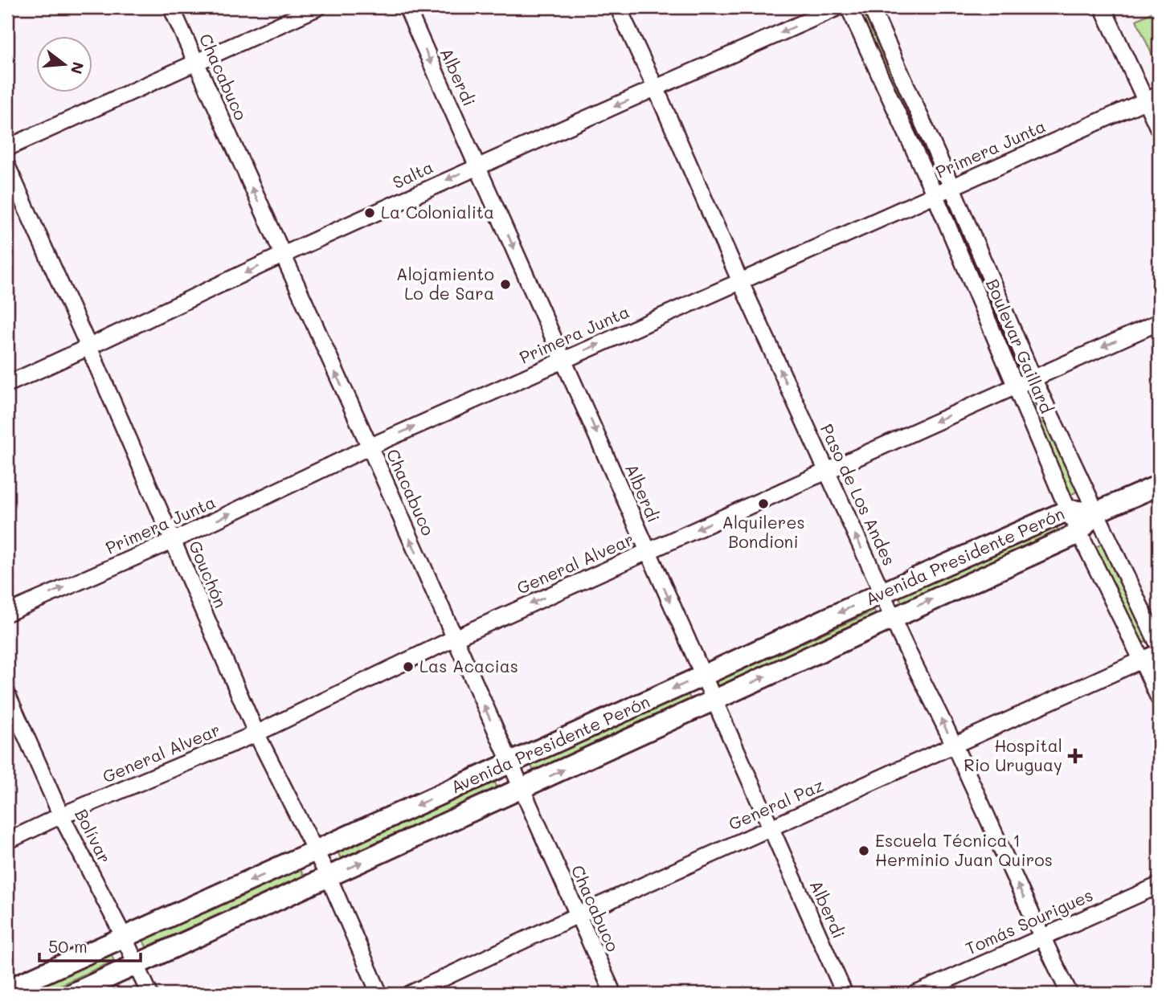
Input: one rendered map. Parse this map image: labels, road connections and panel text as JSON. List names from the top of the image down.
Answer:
{
  "streets": {
    "main road": ["Avenida Presidente Perón"],
    "street": [
      "Chacabuco",
      "Alberdi",
      "Primera Junta",
      "Salta",
      "Boulevar Gaillard",
      "Paso de Los Andes",
      "General Alvear",
      "Gouchón",
      "General Paz",
      "Bolívar",
      "Tomás Sourigues"
    ]
  },
  "crossings": [
    ["Chacabuco", "Primera Junta"],
    ["Chacabuco", "Salta"],
    ["Chacabuco", "Avenida Presidente Perón"],
    ["Chacabuco", "General Alvear"],
    ["Chacabuco", "General Paz"],
    ["Alberdi", "Primera Junta"],
    ["Alberdi", "Salta"],
    ["Alberdi", "Avenida Presidente Perón"],
    ["Alberdi", "General Alvear"],
    ["Alberdi", "General Paz"],
    ["Primera Junta", "Boulevar Gaillard"],
    ["Primera Junta", "Paso de Los Andes"],
    ["Primera Junta", "Gouchón"],
    ["Salta", "Paso de Los Andes"],
    ["Salta", "Gouchón"],
    ["Boulevar Gaillard", "Avenida Presidente Perón"],
    ["Boulevar Gaillard", "General Alvear"],
    ["Boulevar Gaillard", "General Paz"],
    ["Paso de Los Andes", "Avenida Presidente Perón"],
    ["Paso de Los Andes", "General Alvear"],
    ["Paso de Los Andes", "General Paz"],
    ["Paso de Los Andes", "Tomás Sourigues"],
    ["Avenida Presidente Perón", "Gouchón"],
    ["Avenida Presidente Perón", "Bolívar"],
    ["General Alvear", "Gouchón"],
    ["General Alvear", "Bolívar"]
  ],
  "one_way": [
    "Chacabuco",
    "Alberdi",
    "Primera Junta",
    "Salta",
    "Paso de Los Andes",
    "General Alvear"
  ],
  "places": {
    "other": [
      "La Colonialita",
      "Alojamiento Lo de Sara",
      "Alquileres Bondioni",
      "Las Acacias",
      "Escuela Técnica 1 Herminio Juan Quiros"
    ],
    "health": ["Hospital Rio Uruguay"]
  },
  "scale_bar": "50 m",
  "north": "right"
}
